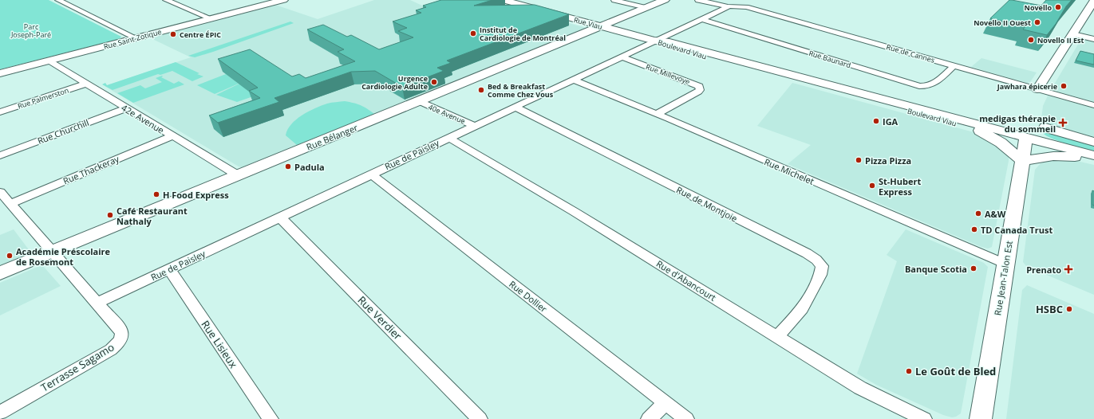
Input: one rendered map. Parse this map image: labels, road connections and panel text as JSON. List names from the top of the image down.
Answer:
{
  "streets": {
    "main road": [
      "Rue Viau",
      "Rue Saint-Zotique",
      "Boulevard Viau",
      "Rue Bélanger",
      "Rue Jean-Talon Est"
    ],
    "street": [
      "Rue de Cannes",
      "Rue Baunard",
      "Rue Millevoye",
      "Rue Palmerston",
      "40e Avenue",
      "42e Avenue",
      "Rue Churchill",
      "Rue de Paisley",
      "Rue Thackeray",
      "Rue Michelet",
      "Rue de Montjoie",
      "Rue d'Abancourt",
      "Rue Dollier",
      "Rue Verdier",
      "Rue Lisieux",
      "Terrasse Sagamo"
    ]
  },
  "crossings": [
    ["Rue Viau", "Boulevard Viau"],
    ["Rue Viau", "Rue Bélanger"],
    ["Rue Viau", "Rue de Paisley"],
    ["Rue Saint-Zotique", "42e Avenue"],
    ["Boulevard Viau", "Rue de Paisley"],
    ["Boulevard Viau", "Rue Jean-Talon Est"],
    ["Rue de Cannes", "Rue Baunard"],
    ["Rue de Cannes", "Rue de Paisley"],
    ["Rue Baunard", "Rue de Paisley"],
    ["Rue Millevoye", "Rue de Paisley"],
    ["Rue Millevoye", "Rue Michelet"],
    ["Rue Palmerston", "42e Avenue"],
    ["40e Avenue", "Rue Bélanger"],
    ["40e Avenue", "Rue de Paisley"],
    ["42e Avenue", "Rue Churchill"],
    ["42e Avenue", "Rue Bélanger"],
    ["42e Avenue", "Rue Thackeray"],
    ["Rue Bélanger", "Terrasse Sagamo"],
    ["Rue de Paisley", "Rue Michelet"],
    ["Rue de Paisley", "Rue de Montjoie"],
    ["Rue de Paisley", "Rue d'Abancourt"],
    ["Rue de Paisley", "Rue Dollier"],
    ["Rue de Paisley", "Rue Verdier"],
    ["Rue de Paisley", "Rue Lisieux"],
    ["Rue de Paisley", "Terrasse Sagamo"],
    ["Rue Thackeray", "Terrasse Sagamo"],
    ["Rue Michelet", "Rue Jean-Talon Est"],
    ["Rue de Montjoie", "Rue d'Abancourt"]
  ],
  "parks": ["Parc Joseph-Paré"],
  "places": {
    "other": [
      "Novello",
      "Novello II Ouest",
      "Institut de Cardiologie de Montréal",
      "Centre ÉPIC",
      "Novello II Est",
      "Urgence Cardiologie Adulte",
      "Jawhara épicerie",
      "Bed & Breakfast Comme Chez Vous",
      "IGA",
      "Pizza Pizza",
      "Padula",
      "St-Hubert Express",
      "H Food Express",
      "A&W",
      "Café Restaurant Nathaly",
      "TD Canada Trust",
      "Académie Préscolaire de Rosemont",
      "Banque Scotia",
      "HSBC",
      "Le Goût de Bled"
    ],
    "health": ["medigas thérapie du sommeil", "Prenato"]
  }
}
